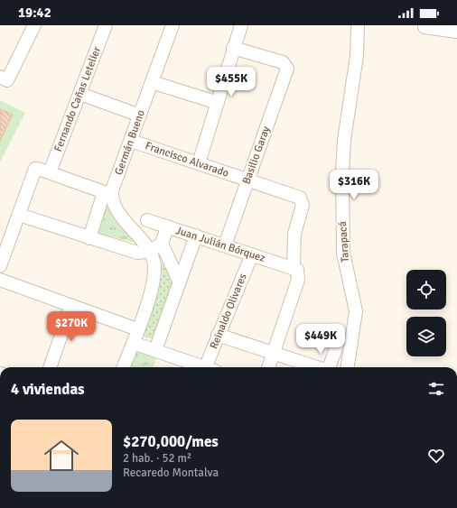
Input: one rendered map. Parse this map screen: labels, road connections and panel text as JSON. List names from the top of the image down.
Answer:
{
  "streets": {
    "street": [
      "Fernando Cañas Letelier",
      "Germán Bueno",
      "Basilio Garay",
      "Francisco Alvarado",
      "Tarapacá",
      "Juan Julián Bórquez",
      "Reinaldo Olivares"
    ]
  },
  "crossings": [
    ["Germán Bueno", "Francisco Alvarado"],
    ["Basilio Garay", "Francisco Alvarado"],
    ["Basilio Garay", "Juan Julián Bórquez"],
    ["Francisco Alvarado", "Juan Julián Bórquez"],
    ["Juan Julián Bórquez", "Reinaldo Olivares"]
  ],
  "page": {
    "status": "19:42",
    "price": [
      "$455K",
      "$316K",
      "$270K",
      "$449K"
    ],
    "heading": "4 viviendas",
    "list": [
      {
        "name": "$270,000/mes",
        "note": "2 hab. · 52 m² · Recaredo Montalva"
      }
    ]
  }
}
